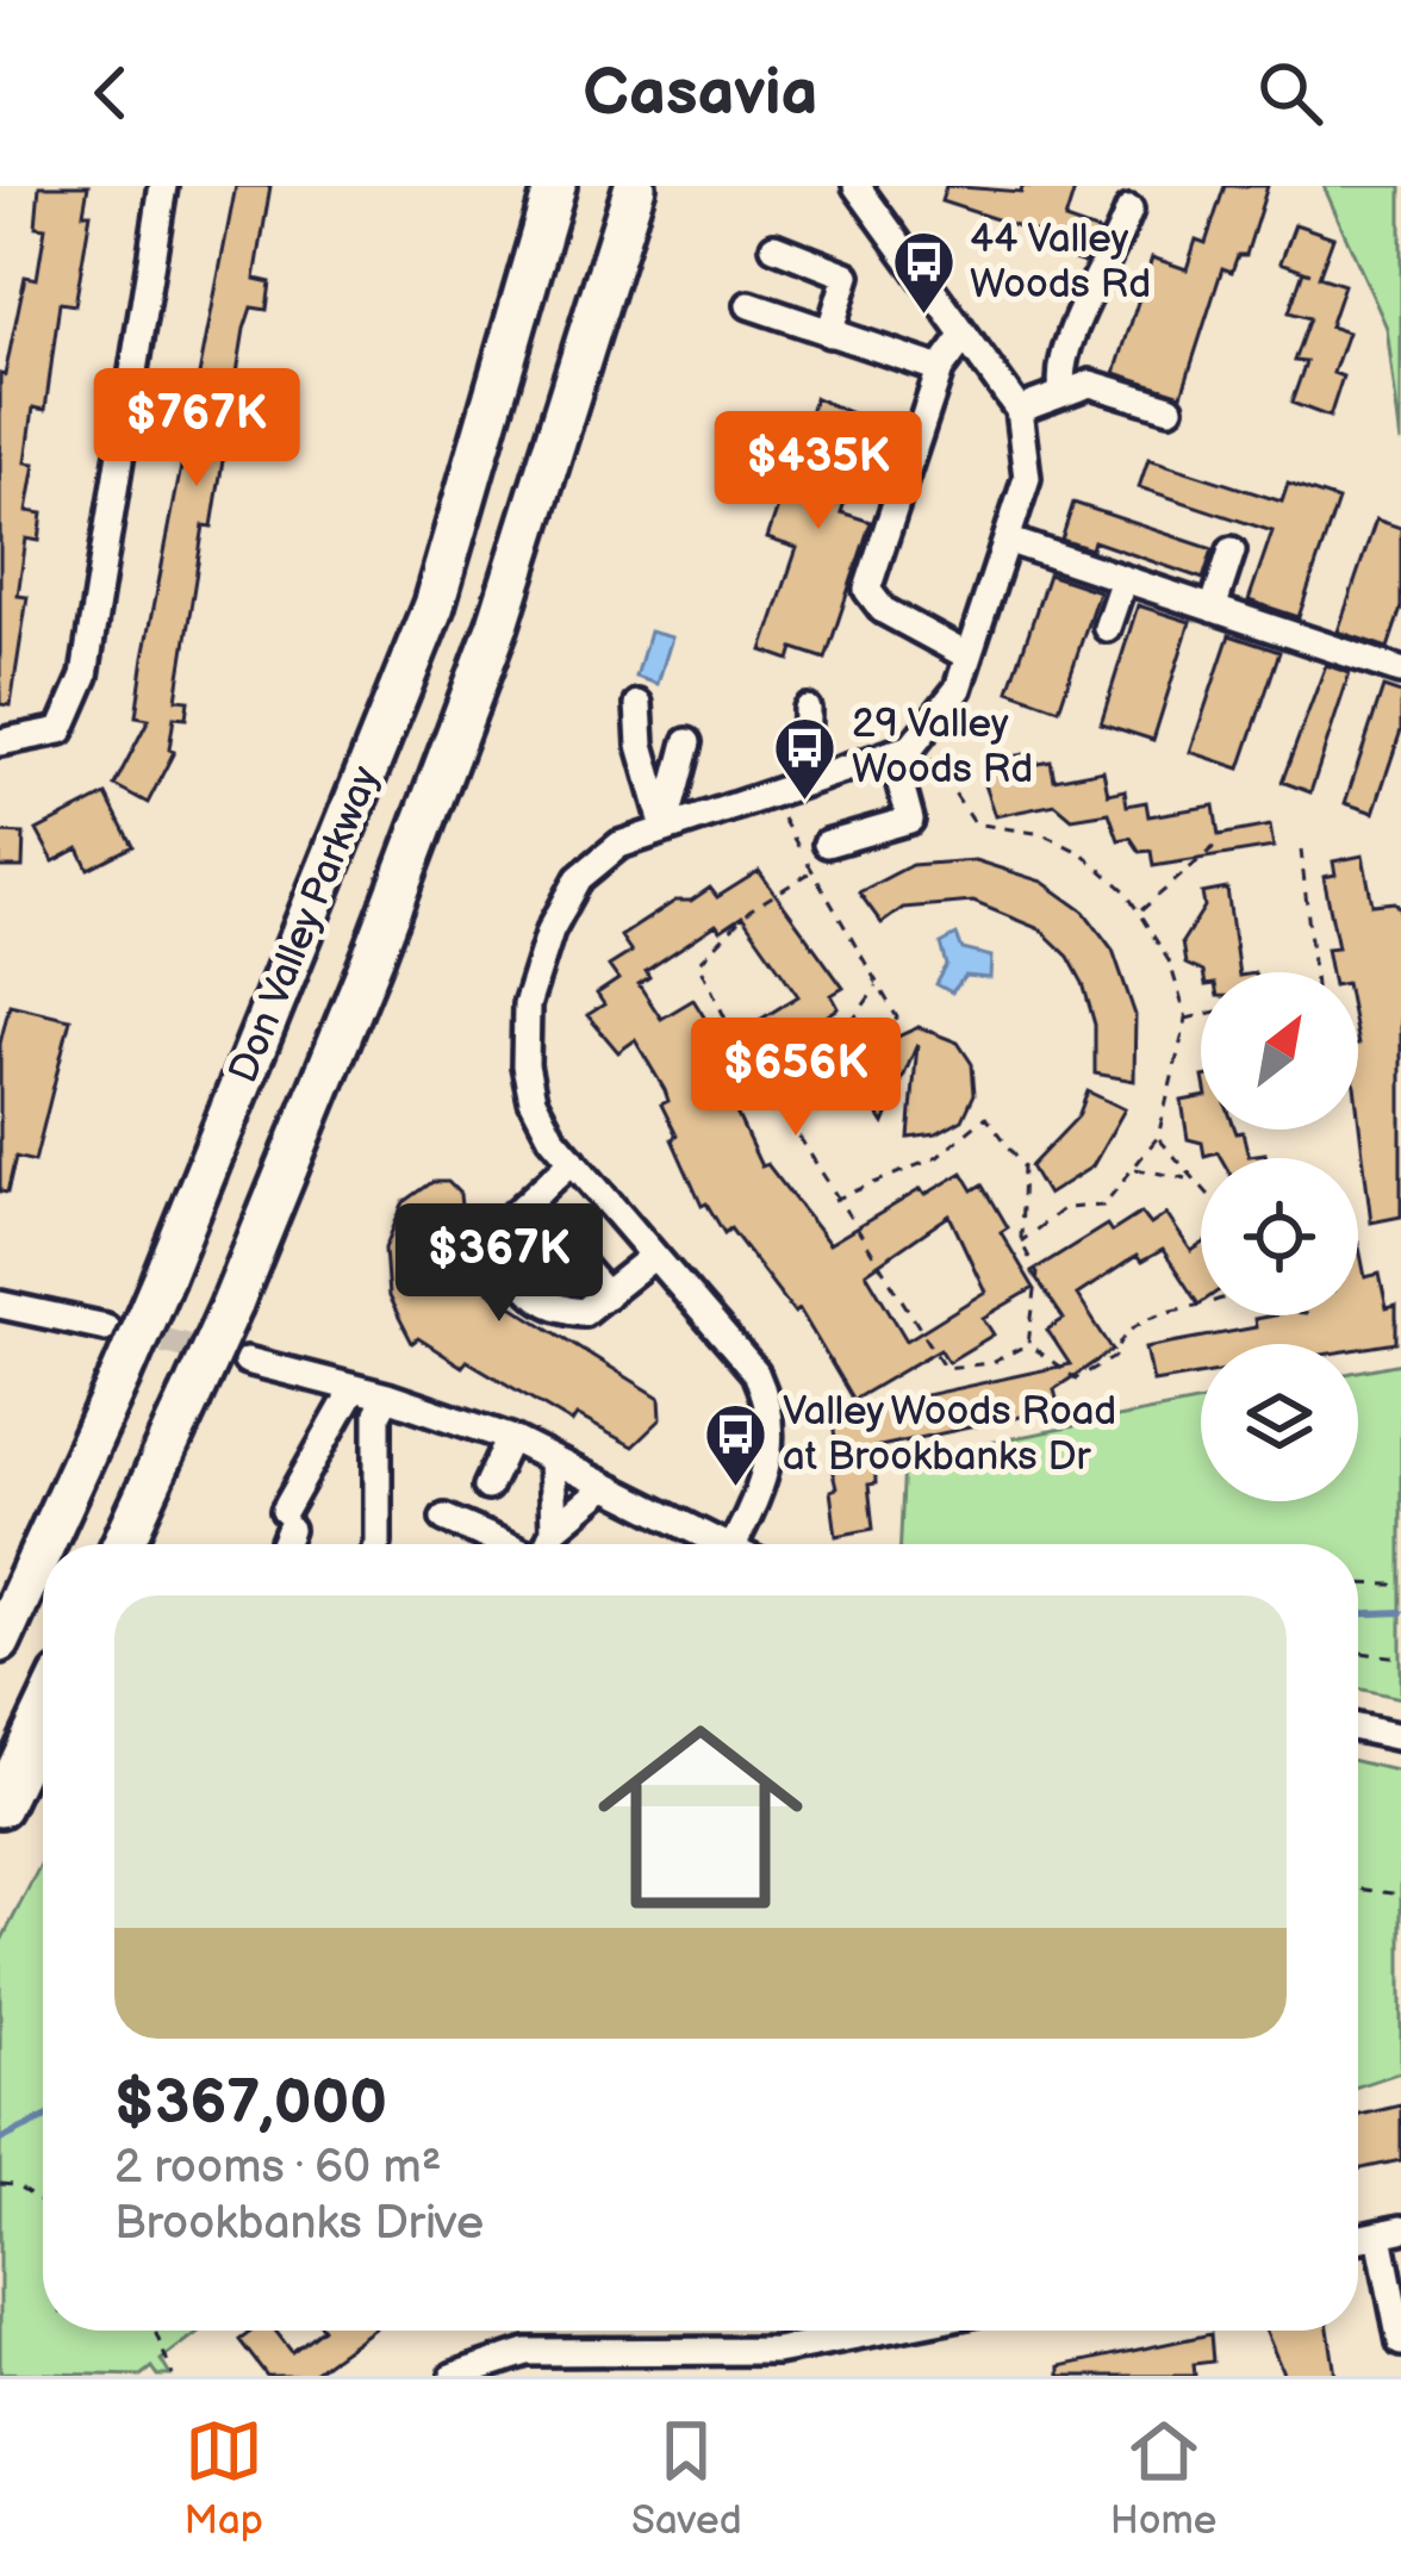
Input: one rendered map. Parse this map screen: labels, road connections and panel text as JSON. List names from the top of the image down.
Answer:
{
  "streets": {
    "highway": ["Don Valley Parkway"]
  },
  "places": {
    "bus stop": ["44 Valley Woods Rd", "29 Valley Woods Rd", "Valley Woods Road at Brookbanks Dr"]
  },
  "north": "top right",
  "page": {
    "header": "Casavia",
    "price": [
      "$767K",
      "$435K",
      "$656K",
      "$367K"
    ],
    "list": [
      {
        "name": "$367,000",
        "note": "2 rooms · 60 m² · Brookbanks Drive"
      }
    ],
    "tabs": ["Map", "Saved", "Home"]
  }
}
